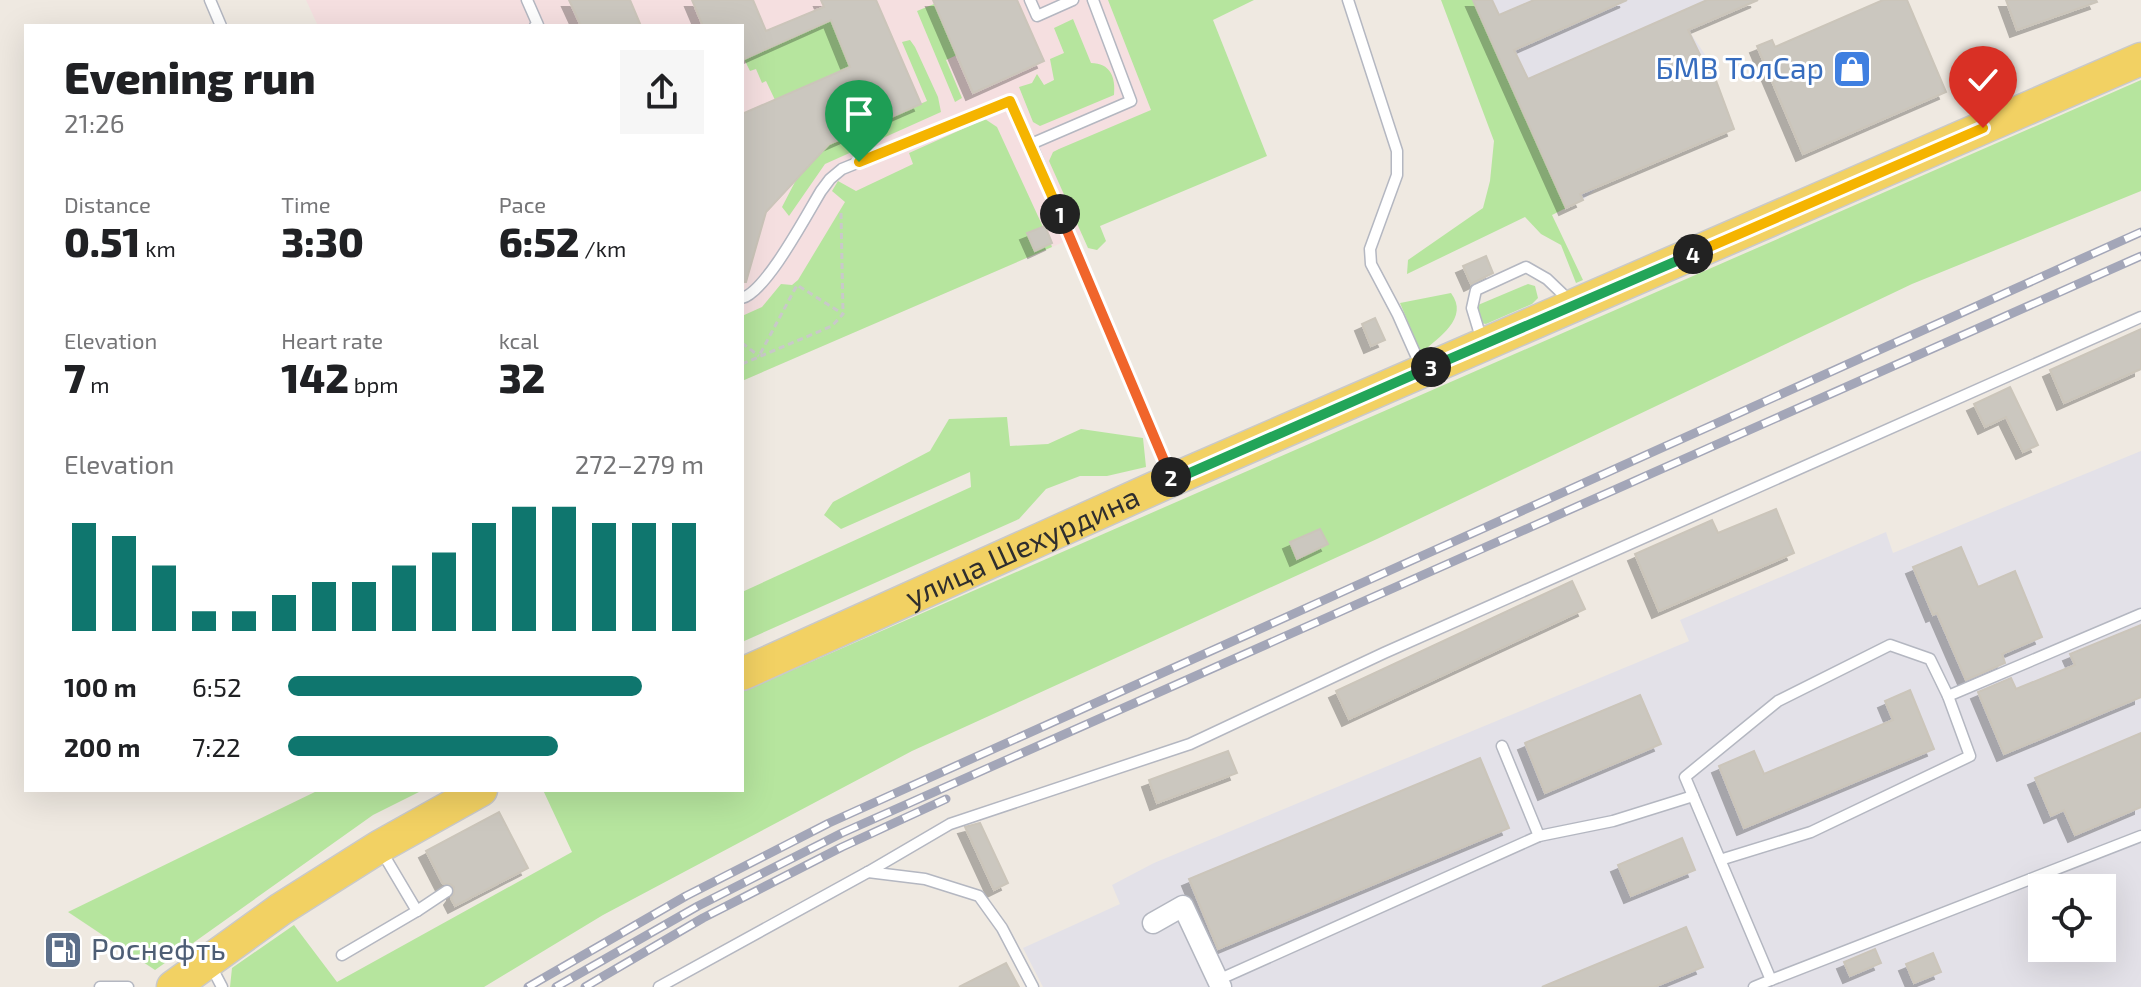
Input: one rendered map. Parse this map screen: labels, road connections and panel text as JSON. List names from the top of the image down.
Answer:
{
  "streets": {
    "main road": ["улица Шехурдина"]
  },
  "places": {
    "shop": ["БМВ ТолСар"],
    "fuel station": ["Роснефть"]
  },
  "page": {
    "heading": ["Evening run", "21:26"],
    "stats": [
      ["Distance", "0.51 km"],
      ["Time", "3:30"],
      ["Pace", "6:52 /km"],
      ["Elevation", "7 m"],
      ["Heart rate", "142 bpm"],
      ["kcal", "32"]
    ],
    "pins": [
      "1",
      "4",
      "3",
      "2"
    ],
    "chart": ["Elevation", "272–279 m"],
    "list": [
      {
        "name": "100 m",
        "note": "6:52"
      },
      {
        "name": "200 m",
        "note": "7:22"
      }
    ]
  }
}
